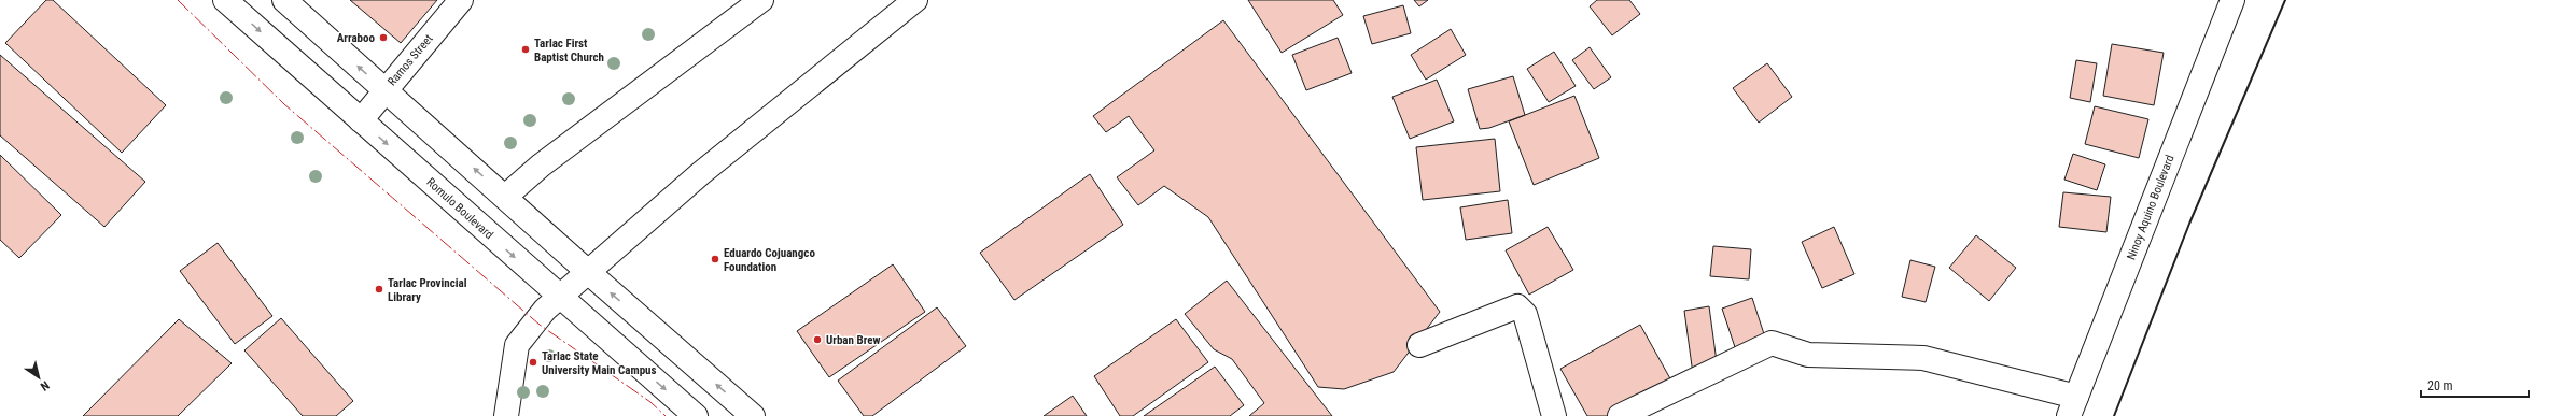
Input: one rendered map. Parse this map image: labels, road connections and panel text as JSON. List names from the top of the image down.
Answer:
{
  "streets": {
    "main road": ["Ramos Street", "Ninoy Aquino Boulevard", "Romulo Boulevard"]
  },
  "crossings": [
    ["Ramos Street", "Romulo Boulevard"]
  ],
  "places": [
    "Arraboo",
    "Tarlac First Baptist Church",
    "Eduardo Cojuangco Foundation",
    "Tarlac Provincial Library",
    "Urban Brew",
    "Tarlac State University Main Campus"
  ],
  "scale_bar": "20 m",
  "north": "bottom right"
}
